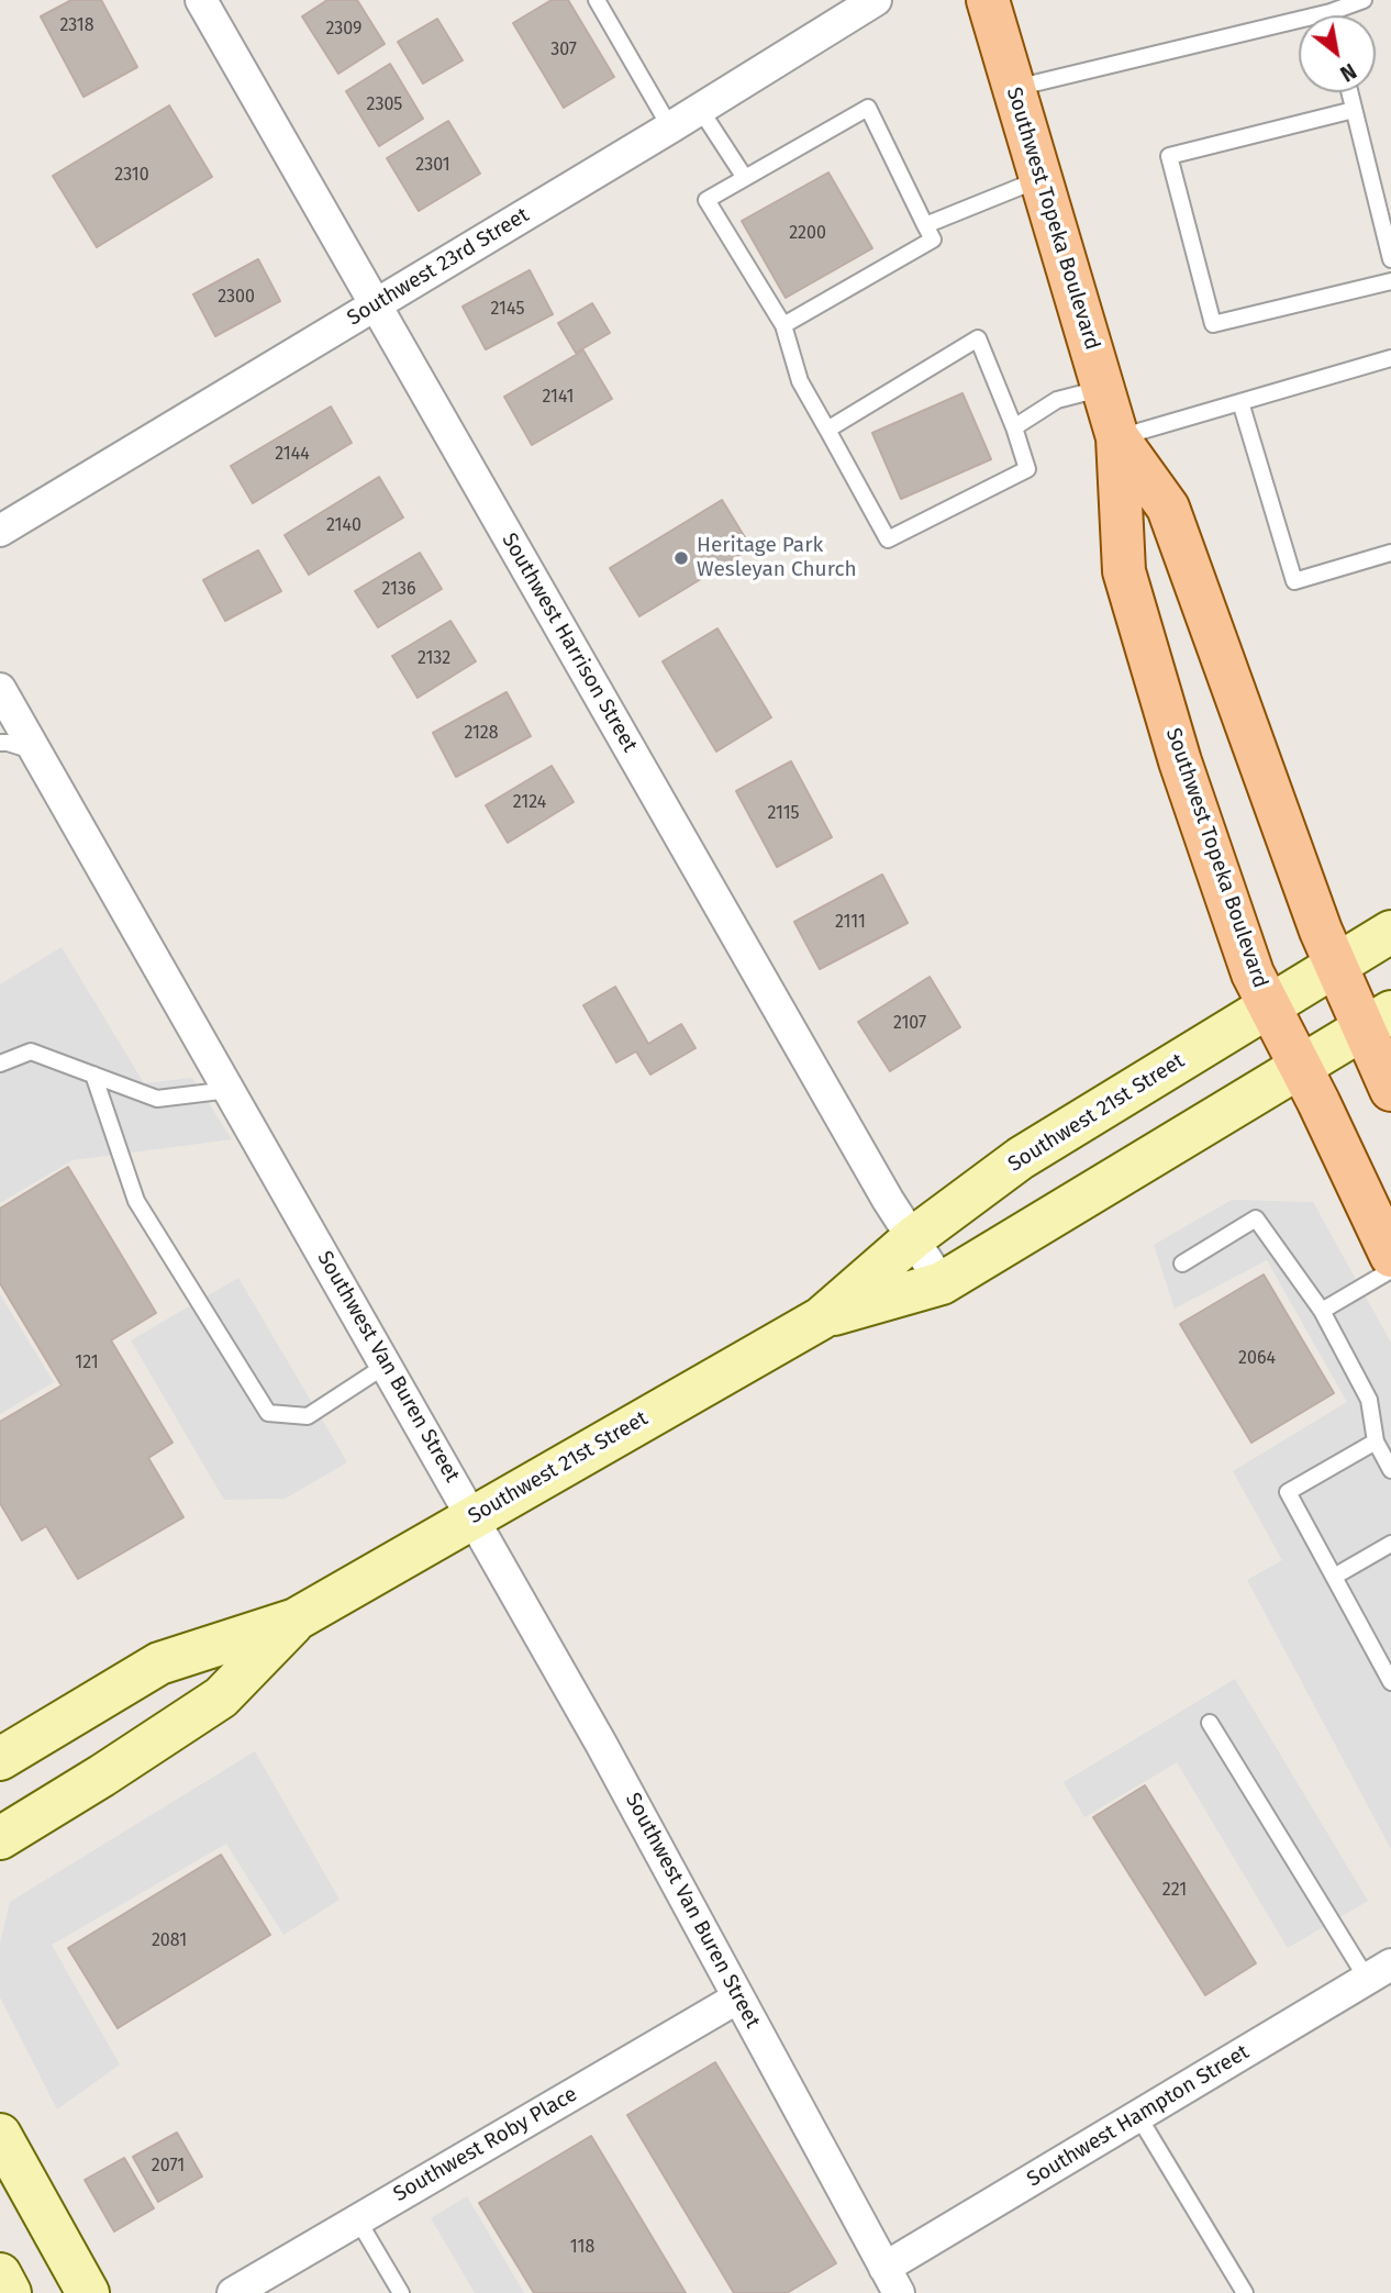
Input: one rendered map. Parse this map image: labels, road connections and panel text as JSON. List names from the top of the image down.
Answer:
{
  "streets": {
    "main road": ["Southwest Topeka Boulevard", "Southwest 21st Street"],
    "street": [
      "Southwest 23rd Street",
      "Southwest Harrison Street",
      "Southwest Van Buren Street",
      "Southwest Hampton Street",
      "Southwest Roby Place"
    ]
  },
  "crossings": [
    ["Southwest Topeka Boulevard", "Southwest 21st Street"],
    ["Southwest 23rd Street", "Southwest Harrison Street"],
    ["Southwest Harrison Street", "Southwest 21st Street"],
    ["Southwest 21st Street", "Southwest Van Buren Street"],
    ["Southwest Van Buren Street", "Southwest Hampton Street"],
    ["Southwest Van Buren Street", "Southwest Roby Place"]
  ],
  "places": ["Heritage Park Wesleyan Church"],
  "house_numbers": [
    "2318",
    "2309",
    "307",
    "2305",
    "2301",
    "2310",
    "2200",
    "2300",
    "2145",
    "2141",
    "2144",
    "2140",
    "2136",
    "2132",
    "2128",
    "2124",
    "2115",
    "2111",
    "2107",
    "2064",
    "121",
    "221",
    "2081",
    "2071",
    "118"
  ],
  "north": "bottom right"
}
